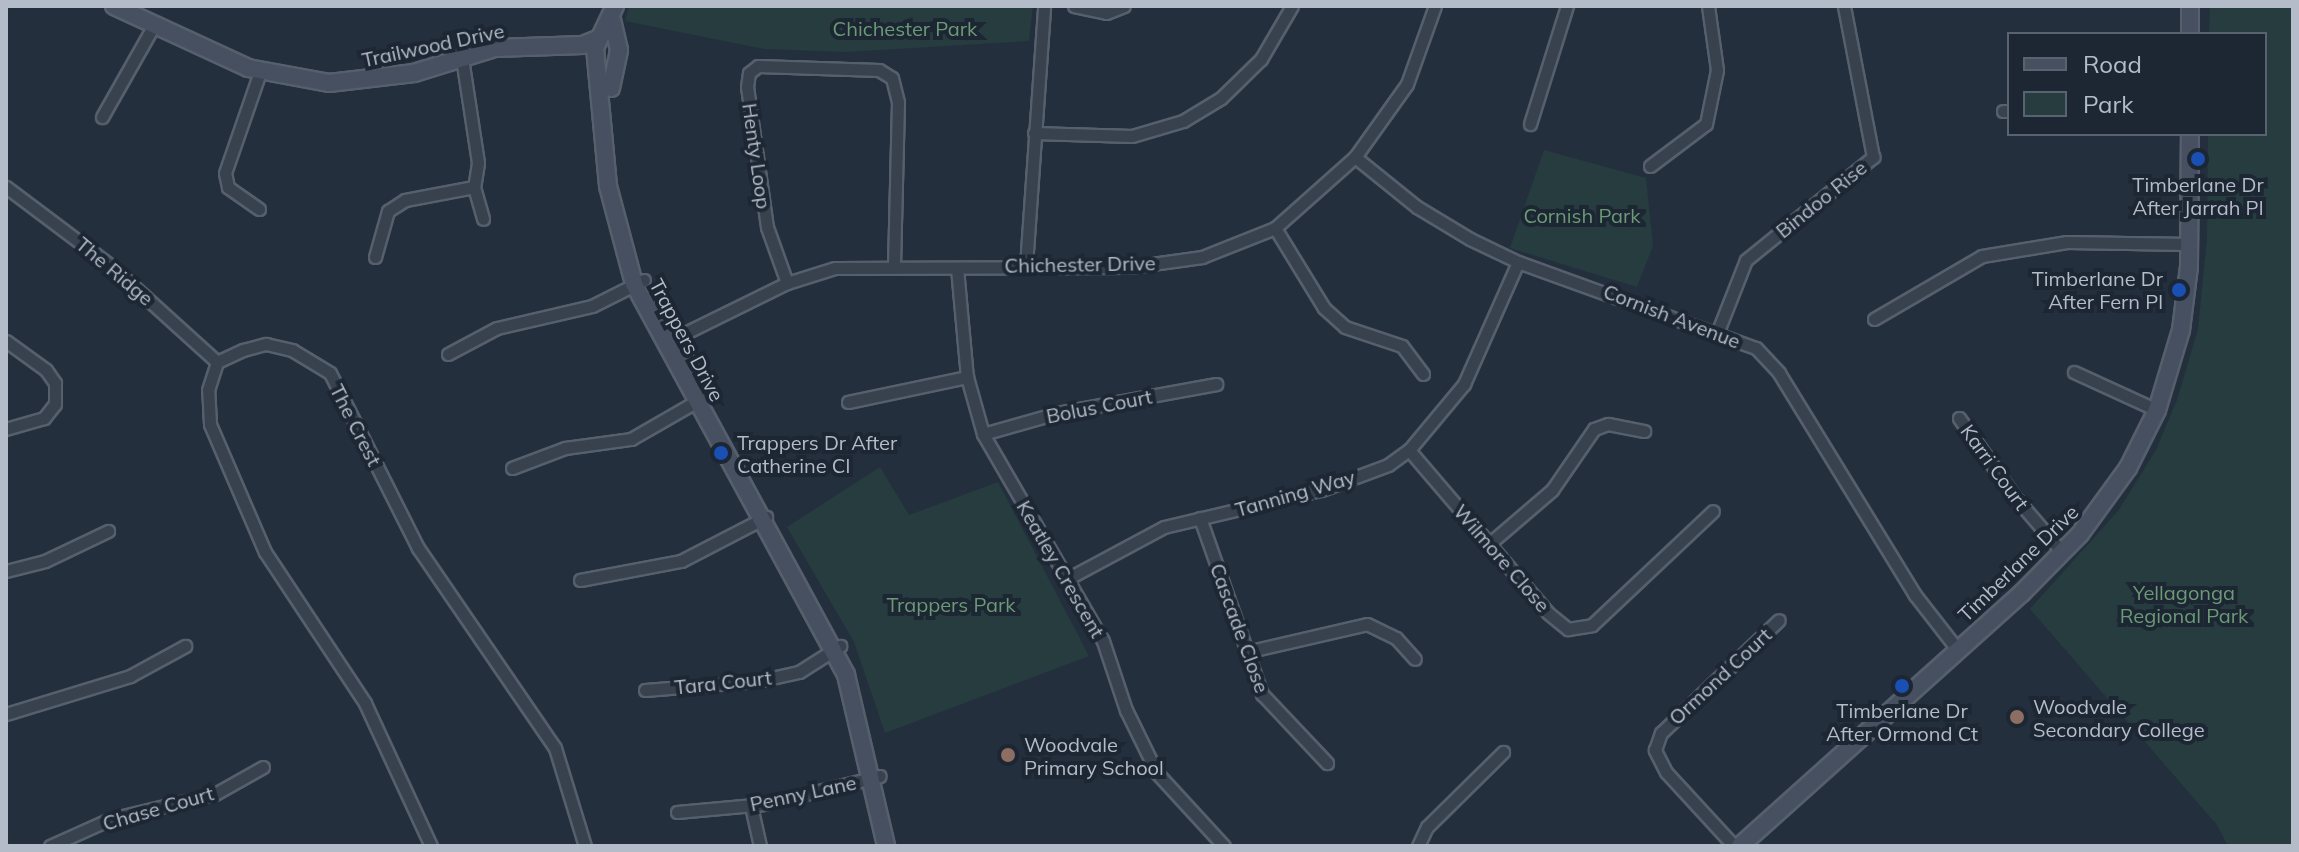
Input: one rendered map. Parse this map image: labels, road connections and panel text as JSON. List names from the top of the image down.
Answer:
{
  "streets": {
    "street": [
      "Trailwood Drive",
      "Henty Loop",
      "Bindoo Rise",
      "Chichester Drive",
      "The Ridge",
      "Cornish Avenue",
      "Trappers Drive",
      "Bolus Court",
      "The Crest",
      "Karri Court",
      "Tanning Way",
      "Wilmore Close",
      "Timberlane Drive",
      "Keatley Crescent",
      "Cascade Close",
      "Ormond Court",
      "Tara Court",
      "Penny Lane",
      "Chase Court"
    ]
  },
  "crossings": [
    ["Trailwood Drive", "Trappers Drive"],
    ["Henty Loop", "Chichester Drive"],
    ["Bindoo Rise", "Cornish Avenue"],
    ["Chichester Drive", "Cornish Avenue"],
    ["Chichester Drive", "Trappers Drive"],
    ["Chichester Drive", "Keatley Crescent"],
    ["The Ridge", "The Crest"],
    ["Cornish Avenue", "Tanning Way"],
    ["Cornish Avenue", "Timberlane Drive"],
    ["Trappers Drive", "Tara Court"],
    ["Trappers Drive", "Penny Lane"],
    ["Bolus Court", "Keatley Crescent"],
    ["Karri Court", "Timberlane Drive"],
    ["Tanning Way", "Wilmore Close"],
    ["Tanning Way", "Keatley Crescent"],
    ["Tanning Way", "Cascade Close"]
  ],
  "parks": [
    "Chichester Park",
    "Cornish Park",
    "Yellagonga Regional Park",
    "Trappers Park"
  ],
  "places": [
    "Timberlane Dr After Jarrah Pl",
    "Timberlane Dr After Fern Pl",
    "Trappers Dr After Catherine Cl",
    "Timberlane Dr After Ormond Ct",
    "Woodvale Secondary College",
    "Woodvale Primary School"
  ],
  "legend": ["Road", "Park"]
}
